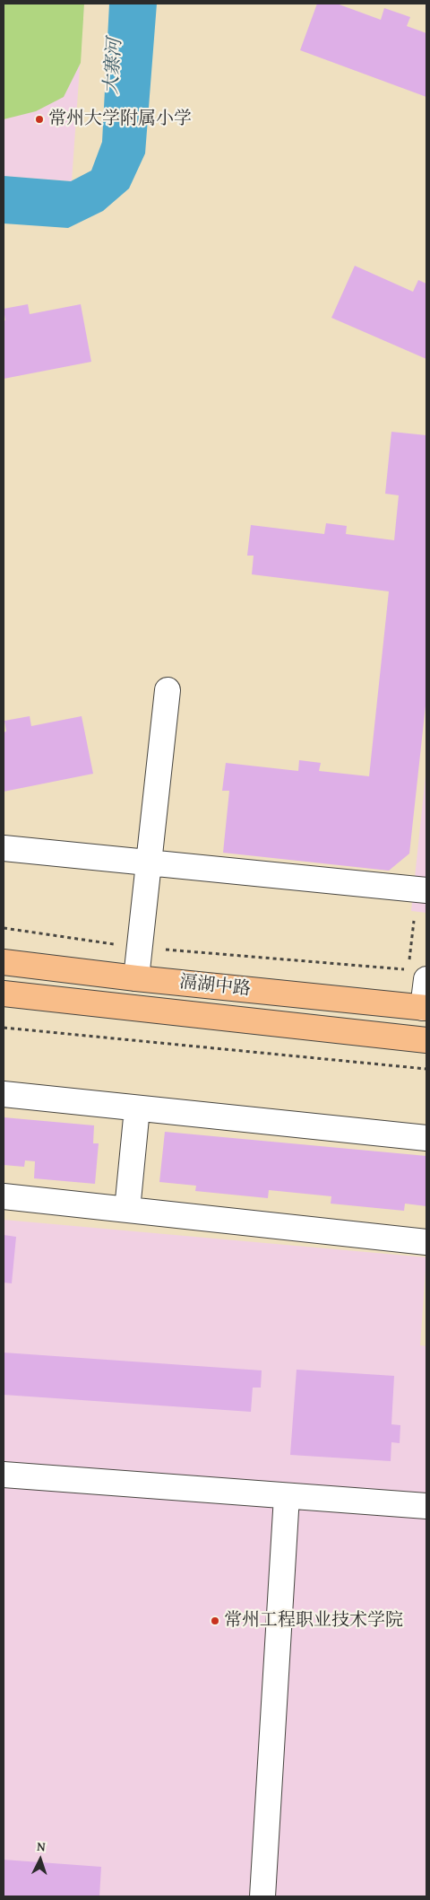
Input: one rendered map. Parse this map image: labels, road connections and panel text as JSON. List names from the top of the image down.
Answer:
{
  "streets": {
    "main road": ["滆湖中路"]
  },
  "water": ["大寨河"],
  "places": ["常州大学附属小学", "常州工程职业技术学院"],
  "north": "top"
}
